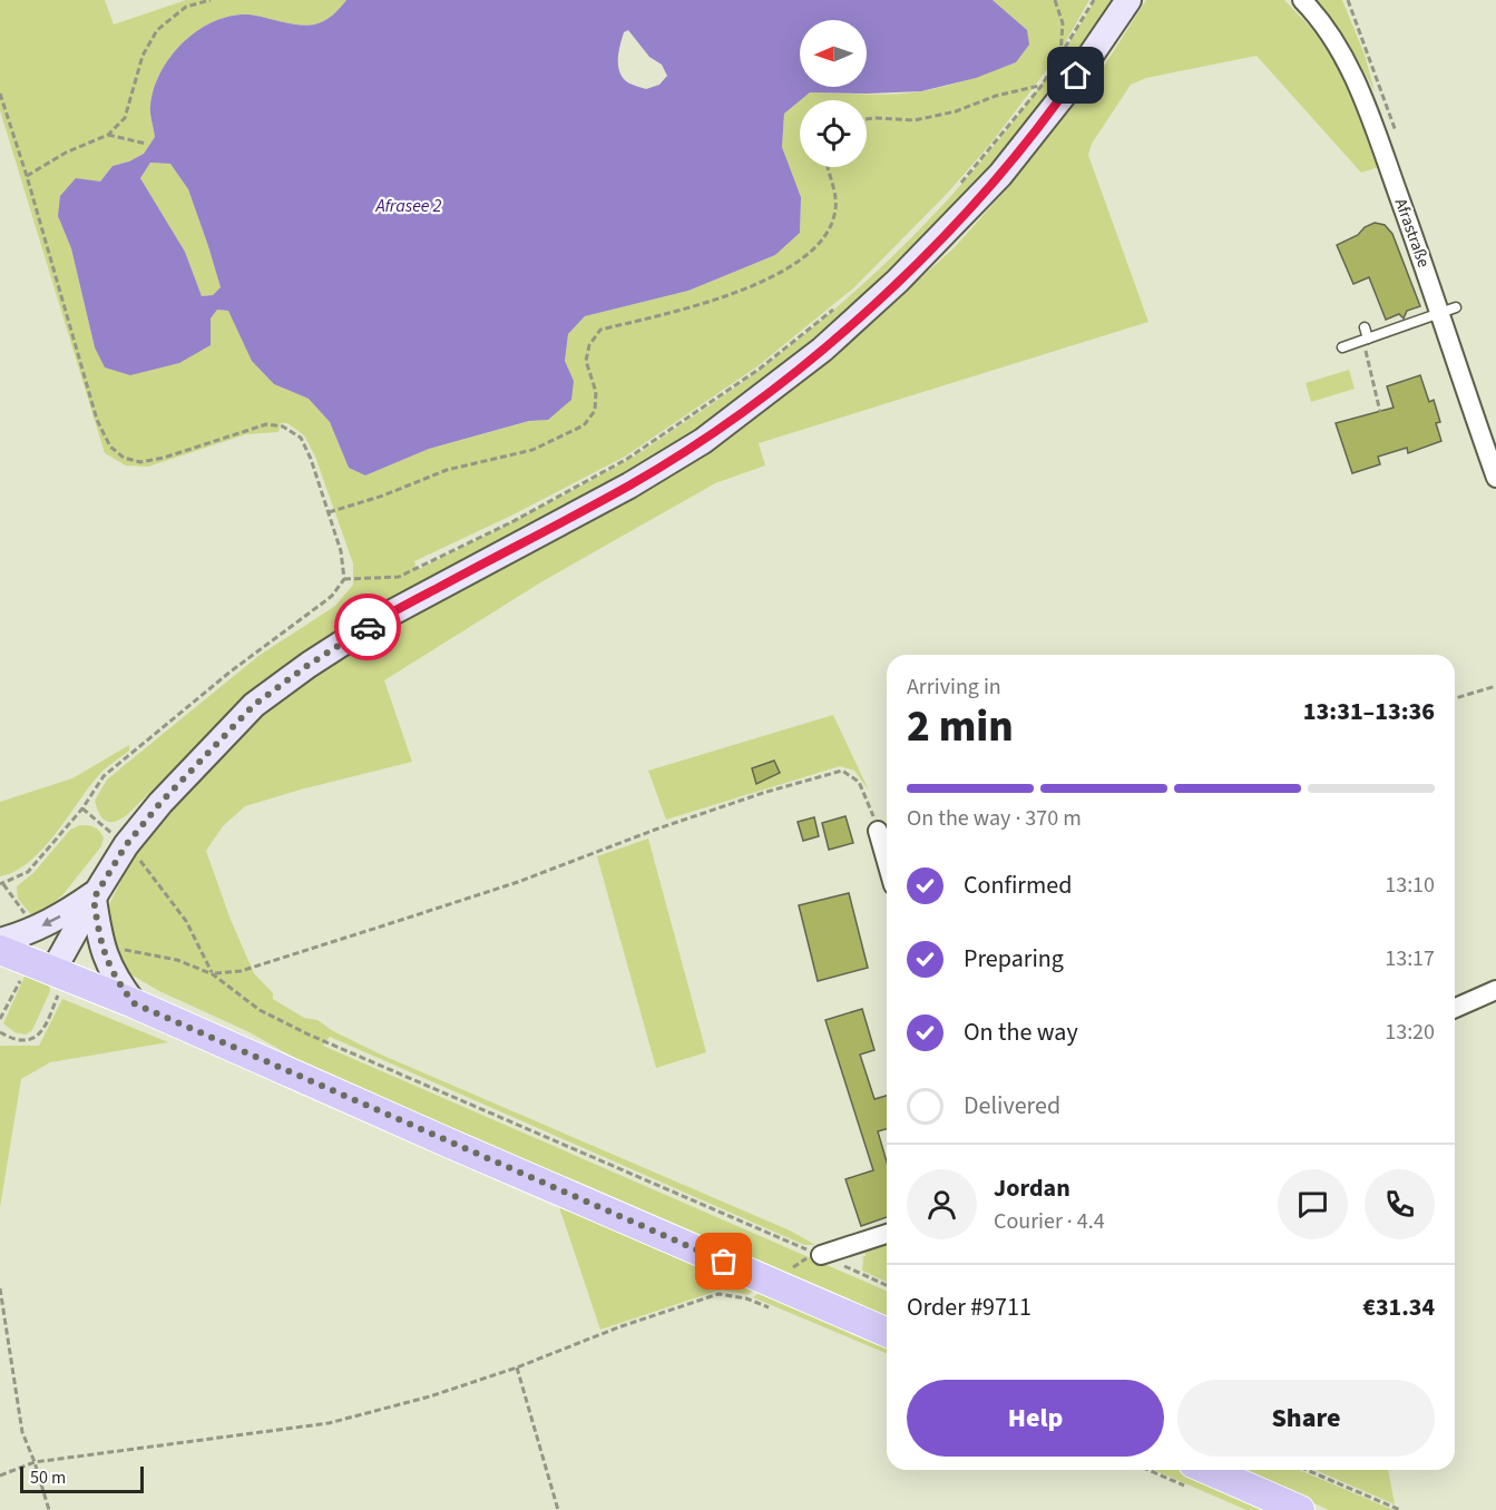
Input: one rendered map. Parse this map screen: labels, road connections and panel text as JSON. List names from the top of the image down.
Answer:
{
  "streets": {
    "street": ["Afrastraße"]
  },
  "water": ["Afrasee 2"],
  "scale_bar": "50 m",
  "north": "left",
  "page": {
    "heading": ["2 min", "Arriving in", "13:31–13:36"],
    "panel": [
      "Jordan",
      "Courier · 4.4",
      "Order #9711",
      "€31.34"
    ],
    "bar": "On the way · 370 m",
    "list": [
      ["Confirmed", "13:10"],
      ["Preparing", "13:17"],
      ["On the way", "13:20"],
      "Delivered"
    ],
    "buttons": ["Help", "Share"],
    "scale": "50 m"
  }
}
